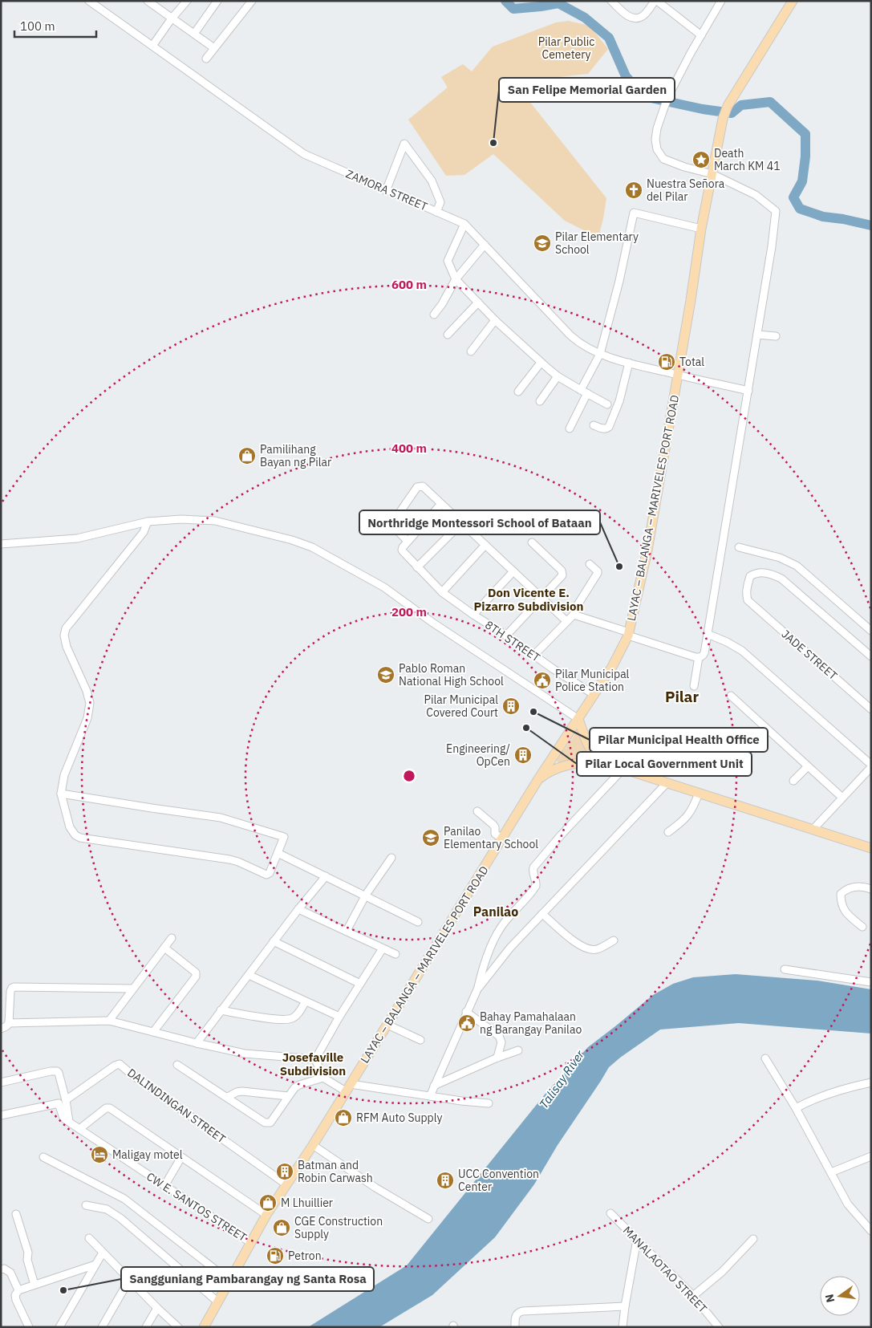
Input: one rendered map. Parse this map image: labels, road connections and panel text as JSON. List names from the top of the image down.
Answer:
{
  "streets": {
    "main road": ["LAYAC – BALANGA – MARIVELES PORT ROAD"],
    "street": [
      "ZAMORA STREET",
      "8TH STREET",
      "JADE STREET",
      "DALINDINGAN STREET",
      "CW E. SANTOS STREET",
      "MANALAOTAO STREET"
    ]
  },
  "crossings": [
    ["ZAMORA STREET", "LAYAC – BALANGA – MARIVELES PORT ROAD"],
    ["LAYAC – BALANGA – MARIVELES PORT ROAD", "8TH STREET"],
    ["LAYAC – BALANGA – MARIVELES PORT ROAD", "DALINDINGAN STREET"],
    ["LAYAC – BALANGA – MARIVELES PORT ROAD", "CW E. SANTOS STREET"]
  ],
  "districts": [
    "Don Vicente E. Pizarro Subdivision",
    "Pilar",
    "Panilao",
    "Josefaville Subdivision"
  ],
  "water": ["Talisay River"],
  "parks": ["Pilar Public Cemetery"],
  "places": {
    "other": [
      "San Felipe Memorial Garden",
      "Northridge Montessori School of Bataan",
      "Pilar Municipal Health Office",
      "Pilar Local Government Unit",
      "Sangguniang Pambarangay ng Santa Rosa"
    ],
    "place": ["Death March KM 41"],
    "church": ["Nuestra Señora del Pilar"],
    "school or university": ["Pilar Elementary School", "Pablo Roman National High School", "Panilao Elementary School"],
    "fuel station": ["Total", "Petron"],
    "shop": [
      "Pamilihang Bayan ng Pilar",
      "RFM Auto Supply",
      "M Lhuillier",
      "CGE Construction Supply"
    ],
    "public building": ["Pilar Municipal Police Station", "Bahay Pamahalaan ng Barangay Panilao"],
    "building": [
      "Pilar Municipal Covered Court",
      "Engineering/ OpCen",
      "Batman and Robin Carwash",
      "UCC Convention Center"
    ],
    "hotel": ["Maligay motel"]
  },
  "scale_bar": "100 m",
  "north": "left",
  "rings": ["600 m", "400 m", "200 m"]
}
